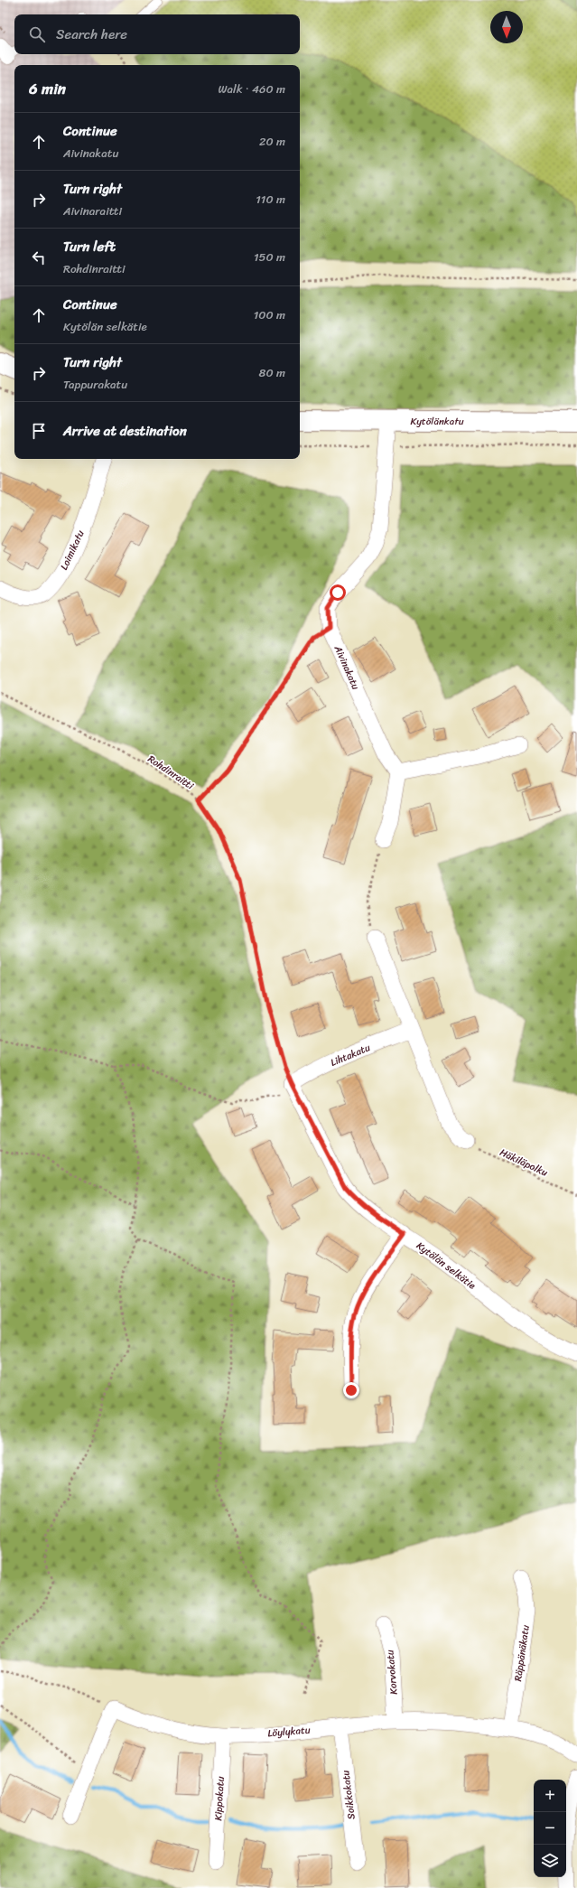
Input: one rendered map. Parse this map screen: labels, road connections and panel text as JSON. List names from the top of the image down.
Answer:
{
  "streets": {
    "street": [
      "Kytölänkatu",
      "Loimikatu",
      "Aivinakatu",
      "Lihtakatu",
      "Kytölän selkätie",
      "Räppänäkatu",
      "Korvokatu",
      "Löylykatu",
      "Soikkokatu",
      "Kippokatu"
    ],
    "path": ["Rohdinraitti", "Häkiläpolku"]
  },
  "crossings": [
    ["Kytölänkatu", "Aivinakatu"],
    ["Rohdinraitti", "Lihtakatu"],
    ["Rohdinraitti", "Kytölän selkätie"],
    ["Lihtakatu", "Kytölän selkätie"],
    ["Räppänäkatu", "Löylykatu"],
    ["Korvokatu", "Löylykatu"],
    ["Löylykatu", "Soikkokatu"],
    ["Löylykatu", "Kippokatu"]
  ],
  "north": "bottom",
  "page": {
    "search": "Search here",
    "heading": ["6 min", "Walk · 460 m"],
    "list": [
      ["Continue", "Aivinakatu", "20 m"],
      ["Turn right", "Aivinaraitti", "110 m"],
      ["Turn left", "Rohdinraitti", "150 m"],
      ["Continue", "Kytölän selkätie", "100 m"],
      ["Turn right", "Tappurakatu", "80 m"],
      "Arrive at destination"
    ],
    "map_buttons": ["+", "−"]
  }
}
